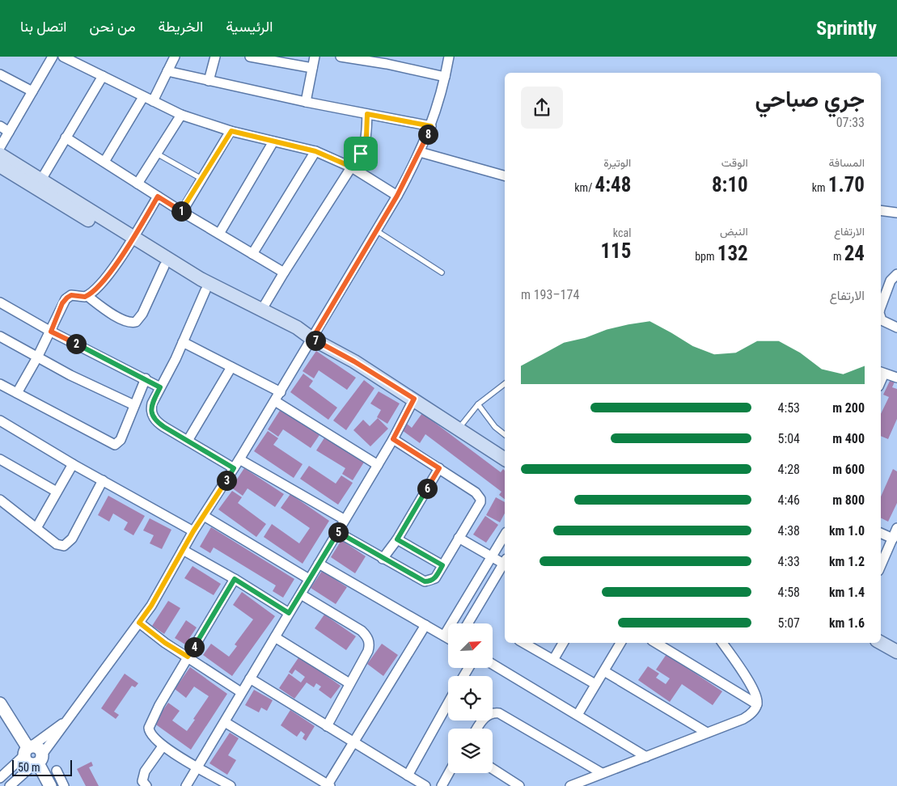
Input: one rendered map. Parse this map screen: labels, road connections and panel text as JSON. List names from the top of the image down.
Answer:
{
  "scale_bar": "50 m",
  "north": "top right",
  "page": {
    "header": "Sprintly",
    "nav": [
      "الرئيسية",
      "الخريطة",
      "من نحن",
      "اتصل بنا"
    ],
    "heading": ["جري صباحي", "07:33"],
    "pins": [
      "8",
      "1",
      "7",
      "2",
      "3",
      "6",
      "5",
      "4"
    ],
    "stats": [
      ["المسافة", "1.70 km"],
      ["الوقت", "8:10"],
      ["الوتيرة", "4:48 /km"],
      ["الارتفاع", "24 m"],
      ["النبض", "132 bpm"],
      ["kcal", "115"]
    ],
    "chart": ["الارتفاع", "174–193 m"],
    "list": [
      {
        "name": "200 m",
        "note": "4:53"
      },
      {
        "name": "400 m",
        "note": "5:04"
      },
      {
        "name": "600 m",
        "note": "4:28"
      },
      {
        "name": "800 m",
        "note": "4:46"
      },
      {
        "name": "1.0 km",
        "note": "4:38"
      },
      {
        "name": "1.2 km",
        "note": "4:33"
      },
      {
        "name": "1.4 km",
        "note": "4:58"
      },
      {
        "name": "1.6 km",
        "note": "5:07"
      }
    ],
    "scale": "50 m"
  }
}
